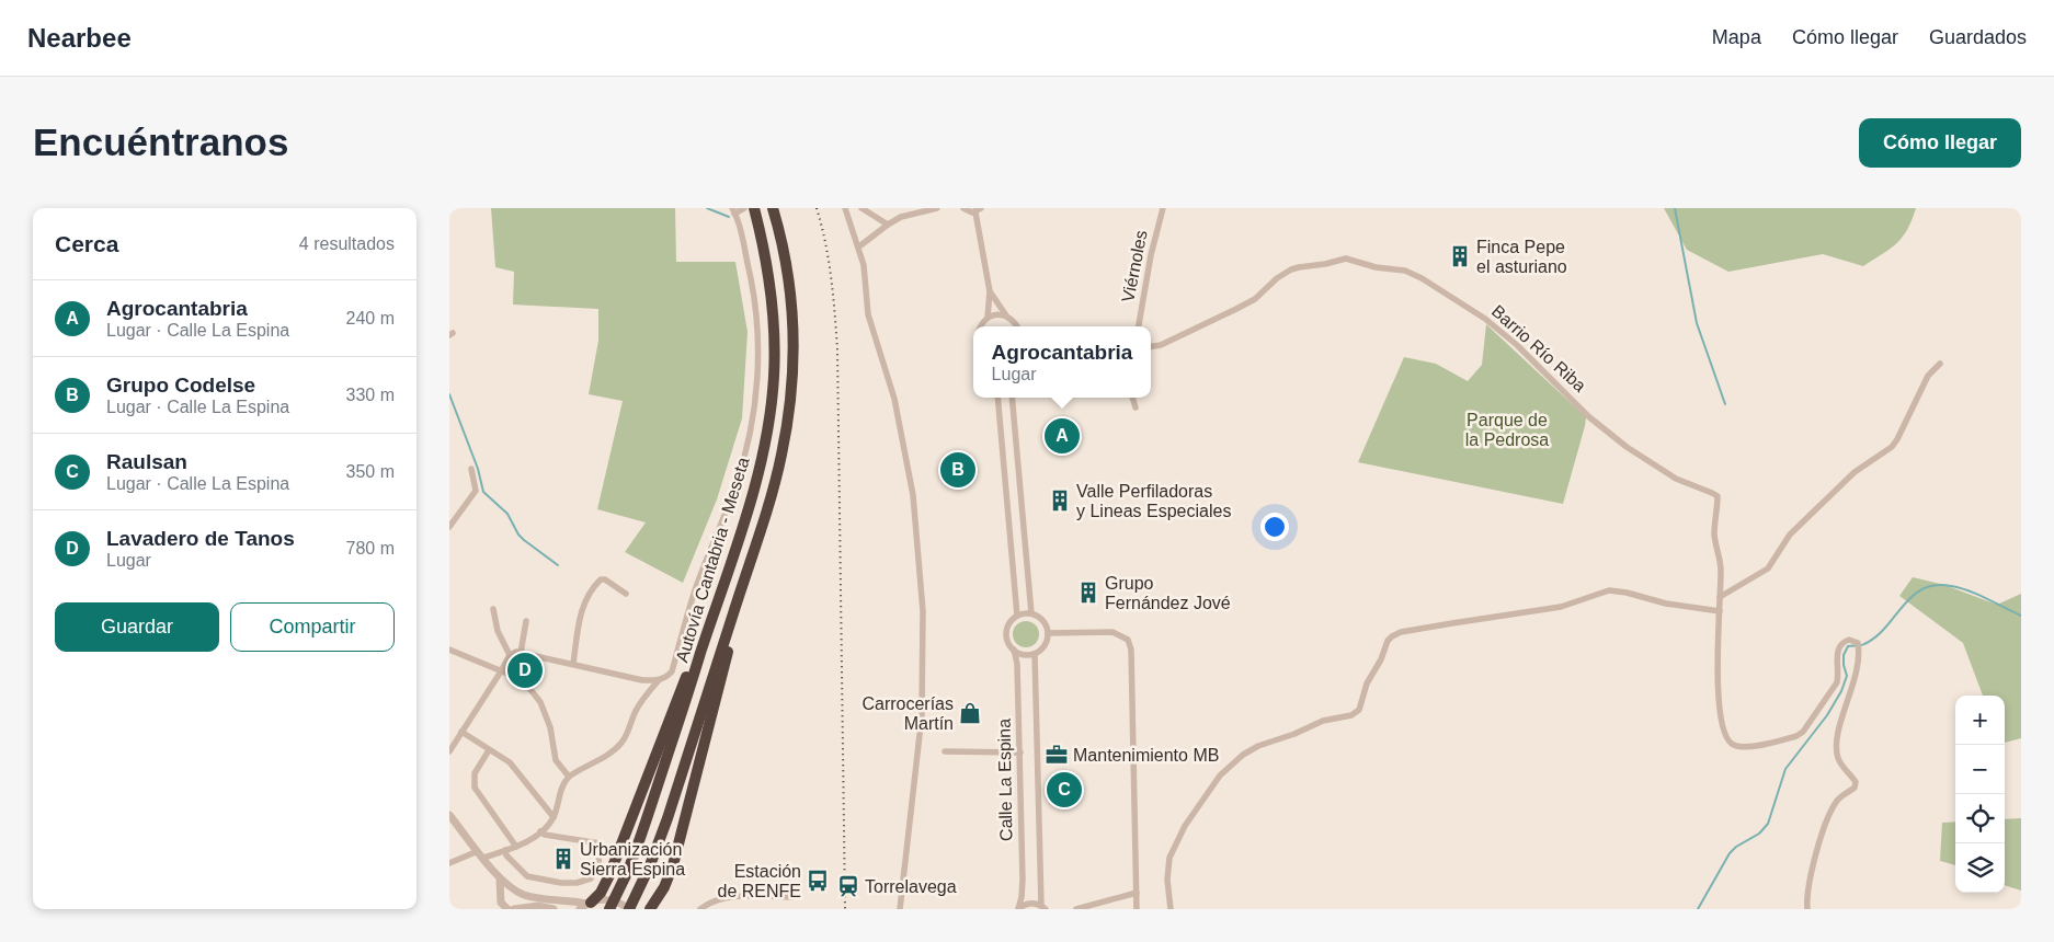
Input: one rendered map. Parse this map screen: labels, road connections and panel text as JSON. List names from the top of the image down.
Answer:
{
  "streets": {
    "highway": ["Autovía Cantabria - Meseta"],
    "street": ["Viérnoles", "Barrio Río Riba", "Calle La Espina"]
  },
  "parks": ["Parque de la Pedrosa"],
  "places": {
    "building": [
      "Finca Pepe el asturiano",
      "Valle Perfiladoras y Lineas Especiales",
      "Grupo Fernández Jové",
      "Urbanización Sierra Espina"
    ],
    "shop": ["Carrocerías Martín"],
    "office": ["Mantenimiento MB"],
    "bus stop": ["Estación de RENFE"],
    "station": ["Torrelavega"]
  },
  "page": {
    "header": "Nearbee",
    "nav": ["Mapa", "Cómo llegar", "Guardados"],
    "buttons": [
      "Cómo llegar",
      ["Guardar", "Compartir"]
    ],
    "title": "Encuéntranos",
    "heading": ["Cerca", "4 resultados"],
    "list": [
      {
        "mark": "A",
        "name": "Agrocantabria",
        "note": "Lugar · Calle La Espina",
        "value": "240 m"
      },
      {
        "mark": "B",
        "name": "Grupo Codelse",
        "note": "Lugar · Calle La Espina",
        "value": "330 m"
      },
      {
        "mark": "C",
        "name": "Raulsan",
        "note": "Lugar · Calle La Espina",
        "value": "350 m"
      },
      {
        "mark": "D",
        "name": "Lavadero de Tanos",
        "note": "Lugar",
        "value": "780 m"
      }
    ],
    "popup": ["Agrocantabria", "Lugar"],
    "pins": [
      "A",
      "B",
      "D",
      "C"
    ],
    "map_buttons": ["+", "−"]
  }
}
